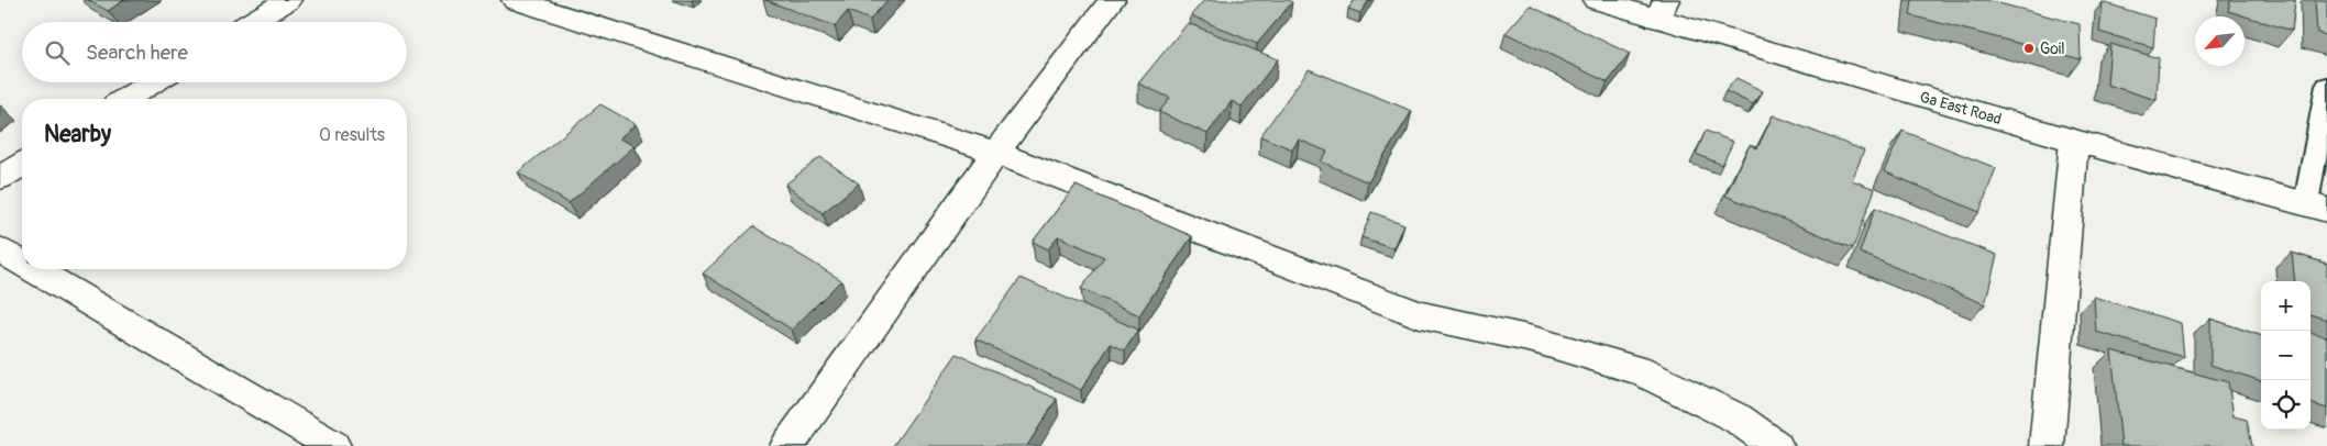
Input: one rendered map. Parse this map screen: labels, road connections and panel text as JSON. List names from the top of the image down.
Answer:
{
  "streets": {
    "street": ["Ga East Road"]
  },
  "places": ["Goil"],
  "north": "bottom left",
  "page": {
    "search": "Search here",
    "heading": ["Nearby", "0 results"],
    "map_buttons": ["+", "−"]
  }
}
